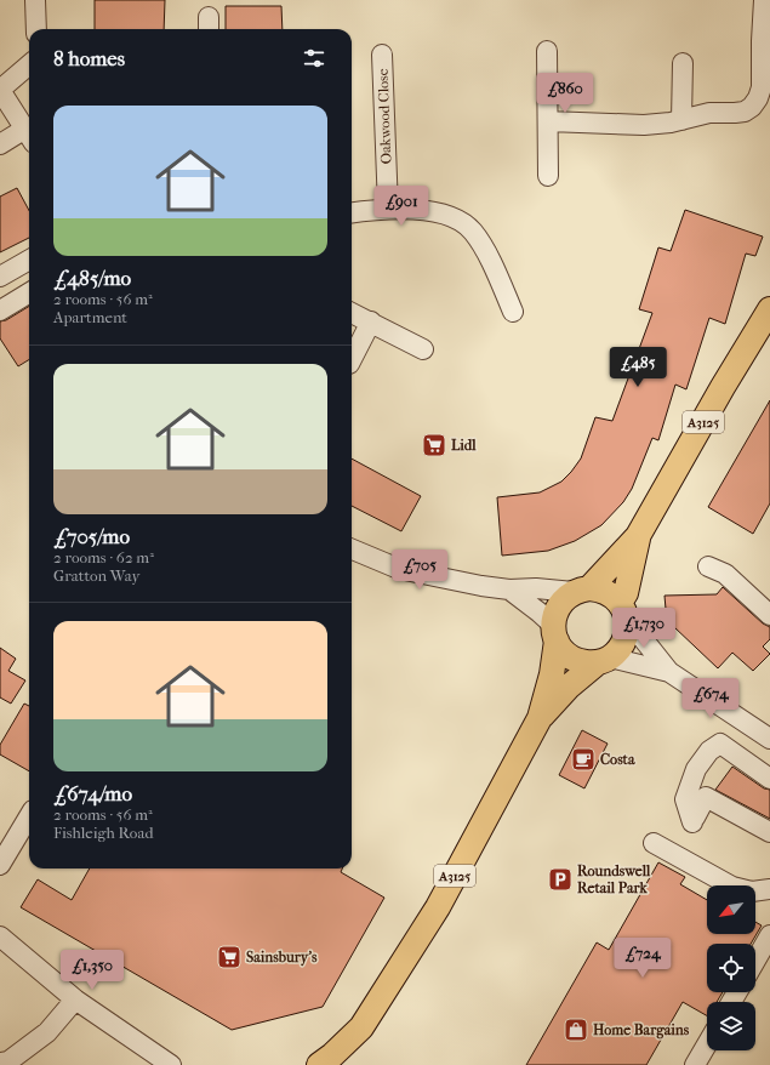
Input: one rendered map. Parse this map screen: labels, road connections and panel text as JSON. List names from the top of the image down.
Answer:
{
  "streets": {
    "main road": ["A3125"],
    "street": ["Oakwood Close"]
  },
  "places": {
    "supermarket": ["Lidl", "Sainsbury's"],
    "cafe": ["Costa"],
    "parking": ["Roundswell Retail Park"],
    "shop": ["Home Bargains"]
  },
  "north": "bottom left",
  "page": {
    "heading": "8 homes",
    "price": [
      "£860",
      "£901",
      "£485",
      "£705",
      "£1,730",
      "£674",
      "£724",
      "£1,350"
    ],
    "list": [
      {
        "name": "£485/mo",
        "note": "2 rooms · 56 m² · Apartment"
      },
      {
        "name": "£705/mo",
        "note": "2 rooms · 62 m² · Gratton Way"
      },
      {
        "name": "£674/mo",
        "note": "2 rooms · 56 m² · Fishleigh Road"
      }
    ]
  }
}
